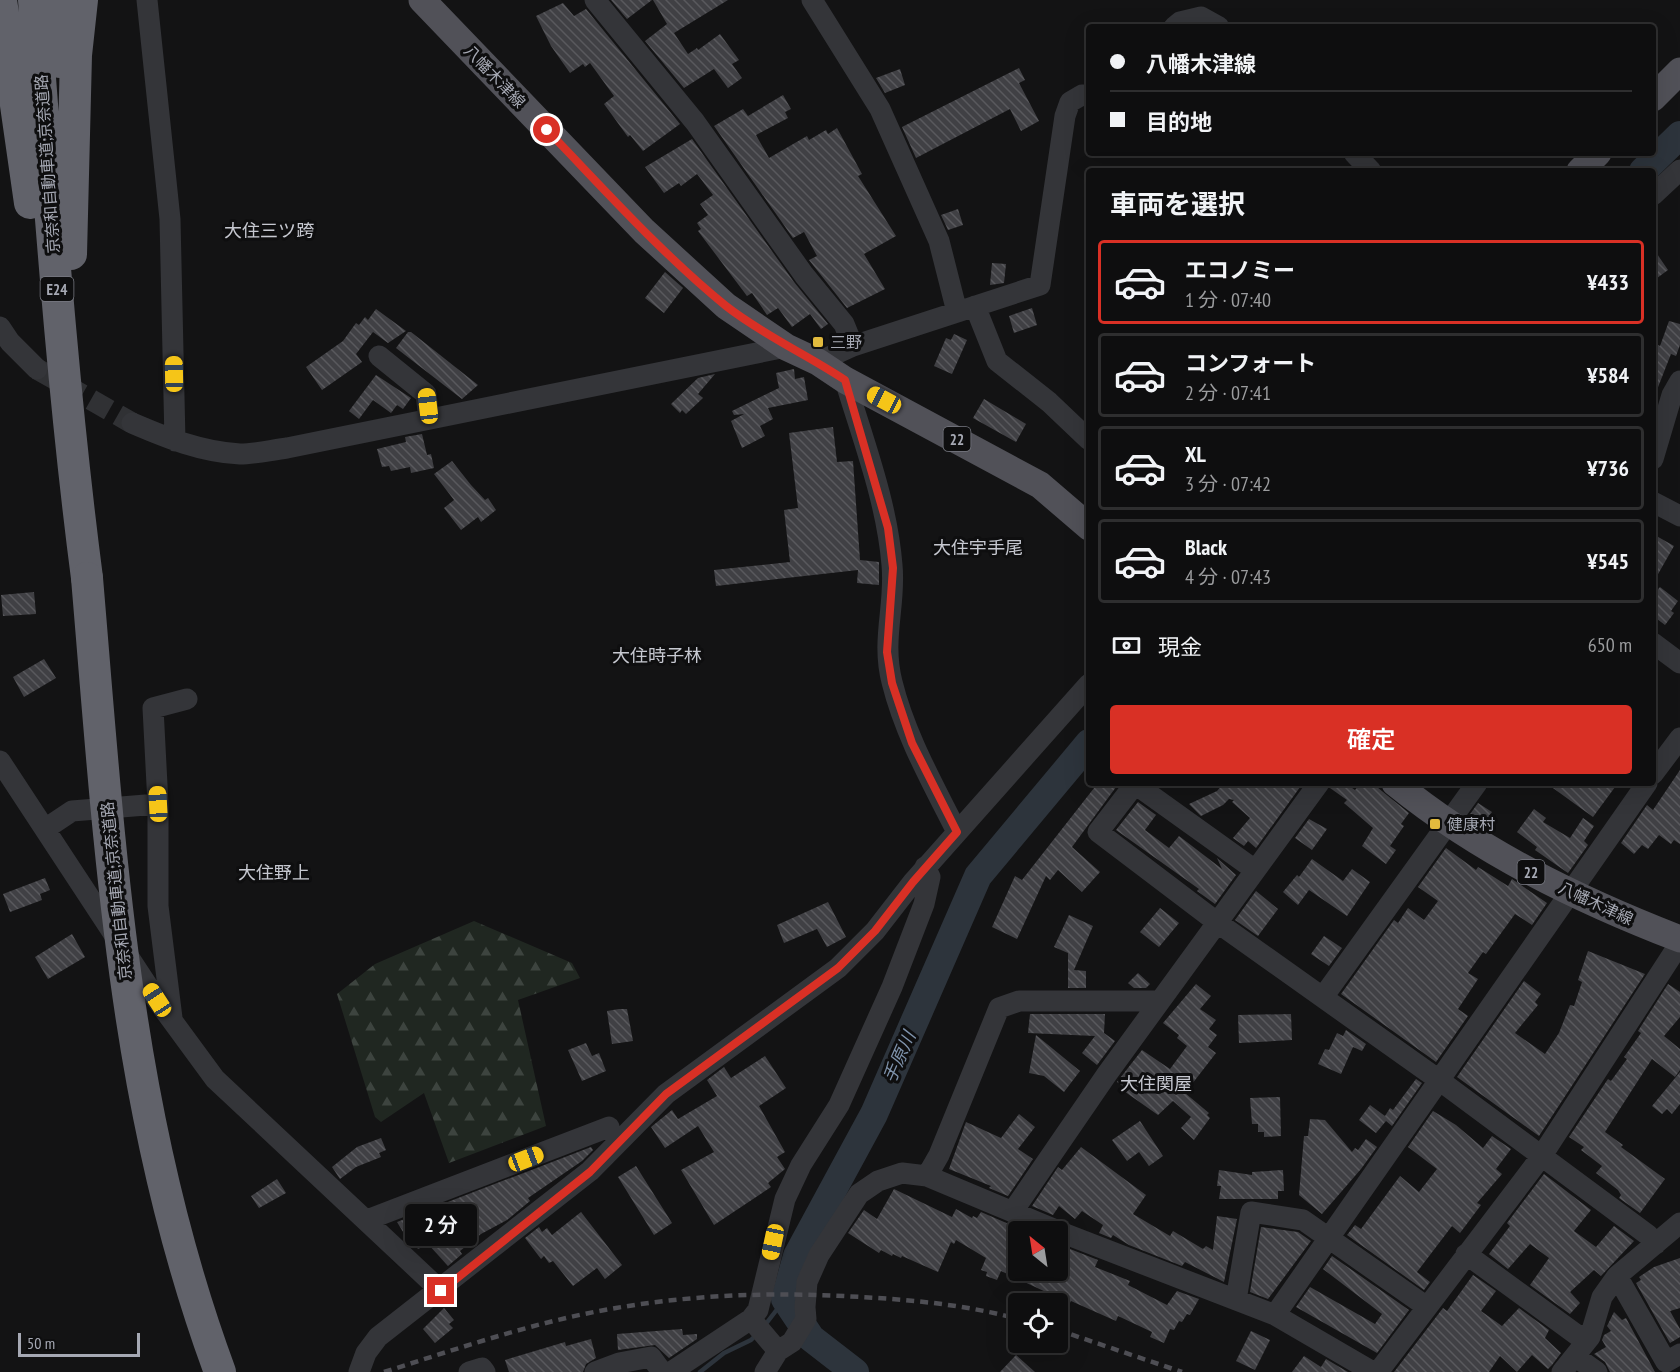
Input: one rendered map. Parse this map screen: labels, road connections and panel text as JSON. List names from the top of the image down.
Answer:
{
  "streets": {
    "highway": ["京奈和自動車道;京奈道路", "E24"],
    "main road": ["八幡木津線", "22"]
  },
  "districts": [
    "大住三ツ跨",
    "大住宇手尾",
    "大住時子林",
    "大住野上",
    "大住関屋"
  ],
  "water": ["手原川"],
  "places": {
    "transit": ["三野", "健康村"]
  },
  "scale_bar": "50 m",
  "north": "top left",
  "page": {
    "banner": ["八幡木津線", "目的地"],
    "heading": "車両を選択",
    "list": [
      {
        "name": "エコノミー",
        "note": "1 分 · 07:40",
        "value": "¥433"
      },
      {
        "name": "コンフォート",
        "note": "2 分 · 07:41",
        "value": "¥584"
      },
      {
        "name": "XL",
        "note": "3 分 · 07:42",
        "value": "¥736"
      },
      {
        "name": "Black",
        "note": "4 分 · 07:43",
        "value": "¥545"
      }
    ],
    "pay": ["現金", "650 m"],
    "buttons": "確定",
    "bubble": "2 分",
    "scale": "50 m"
  }
}
